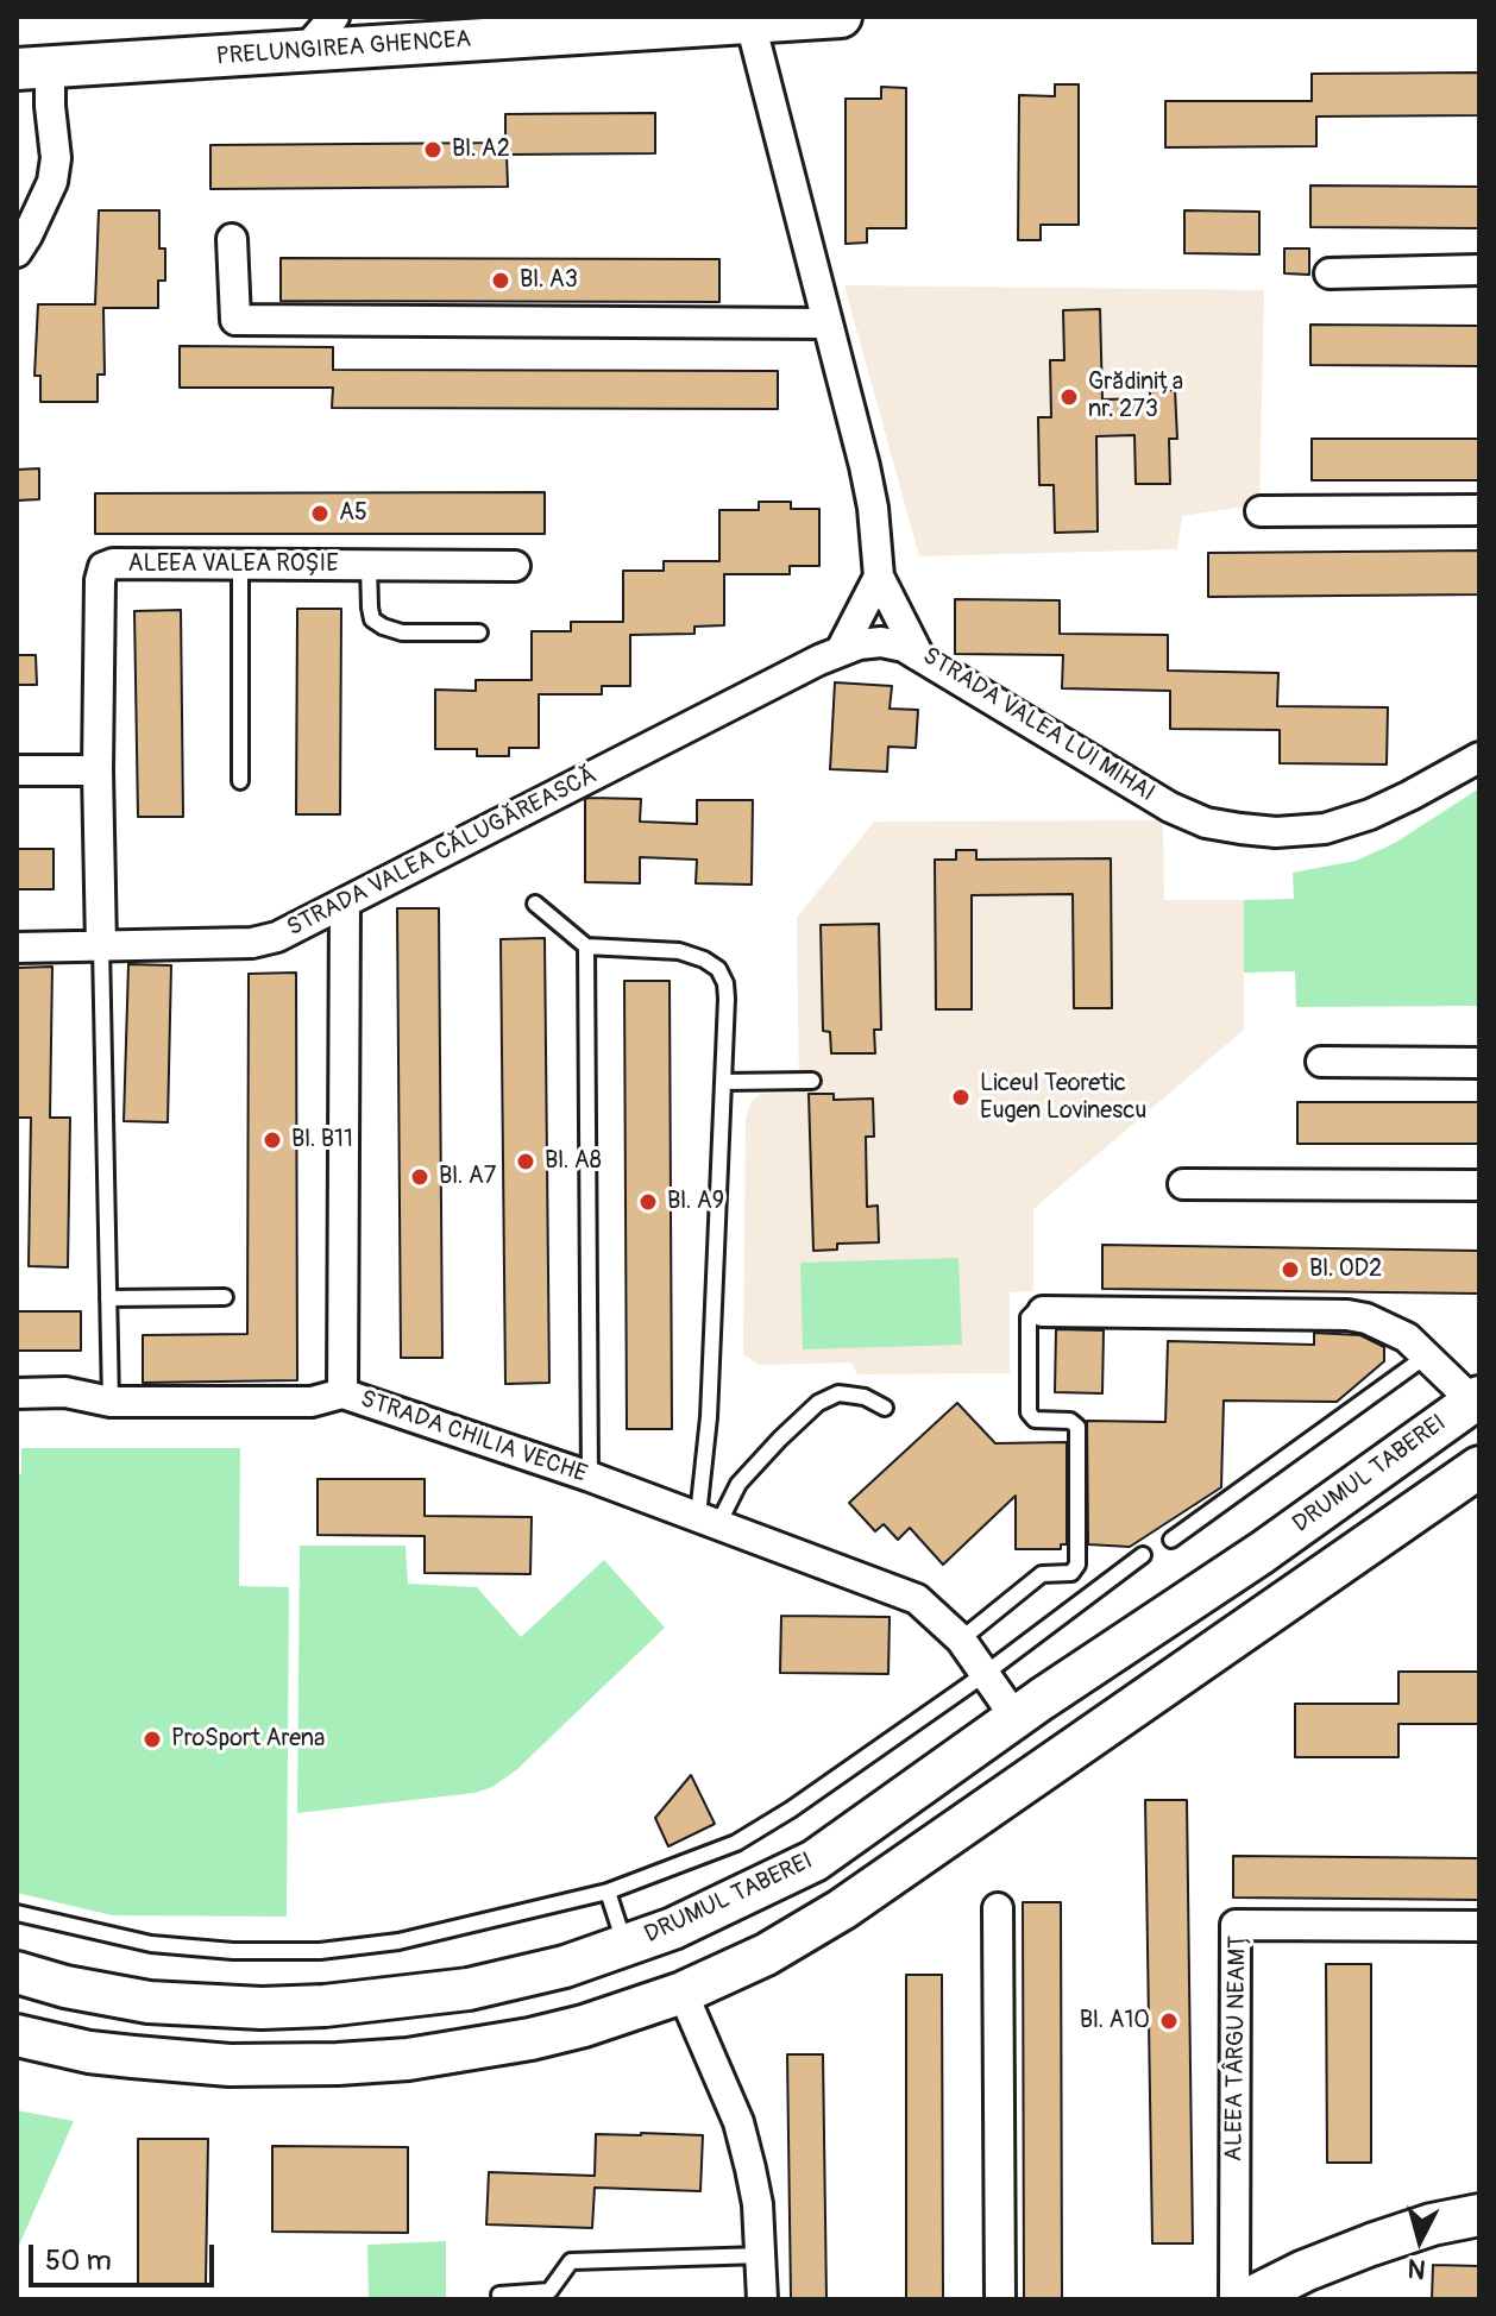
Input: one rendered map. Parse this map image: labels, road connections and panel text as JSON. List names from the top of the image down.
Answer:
{
  "streets": {
    "main road": ["PRELUNGIREA GHENCEA", "DRUMUL TABEREI"],
    "street": [
      "ALEEA VALEA ROȘIE",
      "STRADA VALEA LUI MIHAI",
      "STRADA VALEA CĂLUGĂREASCĂ",
      "STRADA CHILIA VECHE",
      "ALEEA TÂRGU NEAMȚ"
    ]
  },
  "crossings": [
    ["PRELUNGIREA GHENCEA", "STRADA VALEA LUI MIHAI"],
    ["ALEEA VALEA ROȘIE", "STRADA VALEA CĂLUGĂREASCĂ"],
    ["STRADA VALEA LUI MIHAI", "STRADA VALEA CĂLUGĂREASCĂ"],
    ["STRADA VALEA CĂLUGĂREASCĂ", "STRADA CHILIA VECHE"],
    ["STRADA CHILIA VECHE", "DRUMUL TABEREI"]
  ],
  "places": [
    "Bl. A2",
    "Bl. A3",
    "Grădinița nr. 273",
    "A5",
    "Liceul Teoretic Eugen Lovinescu",
    "Bl. B11",
    "Bl. A8",
    "Bl. A7",
    "Bl. A9",
    "Bl. OD2",
    "ProSport Arena",
    "Bl. A10"
  ],
  "scale_bar": "50 m",
  "north": "bottom"
}
